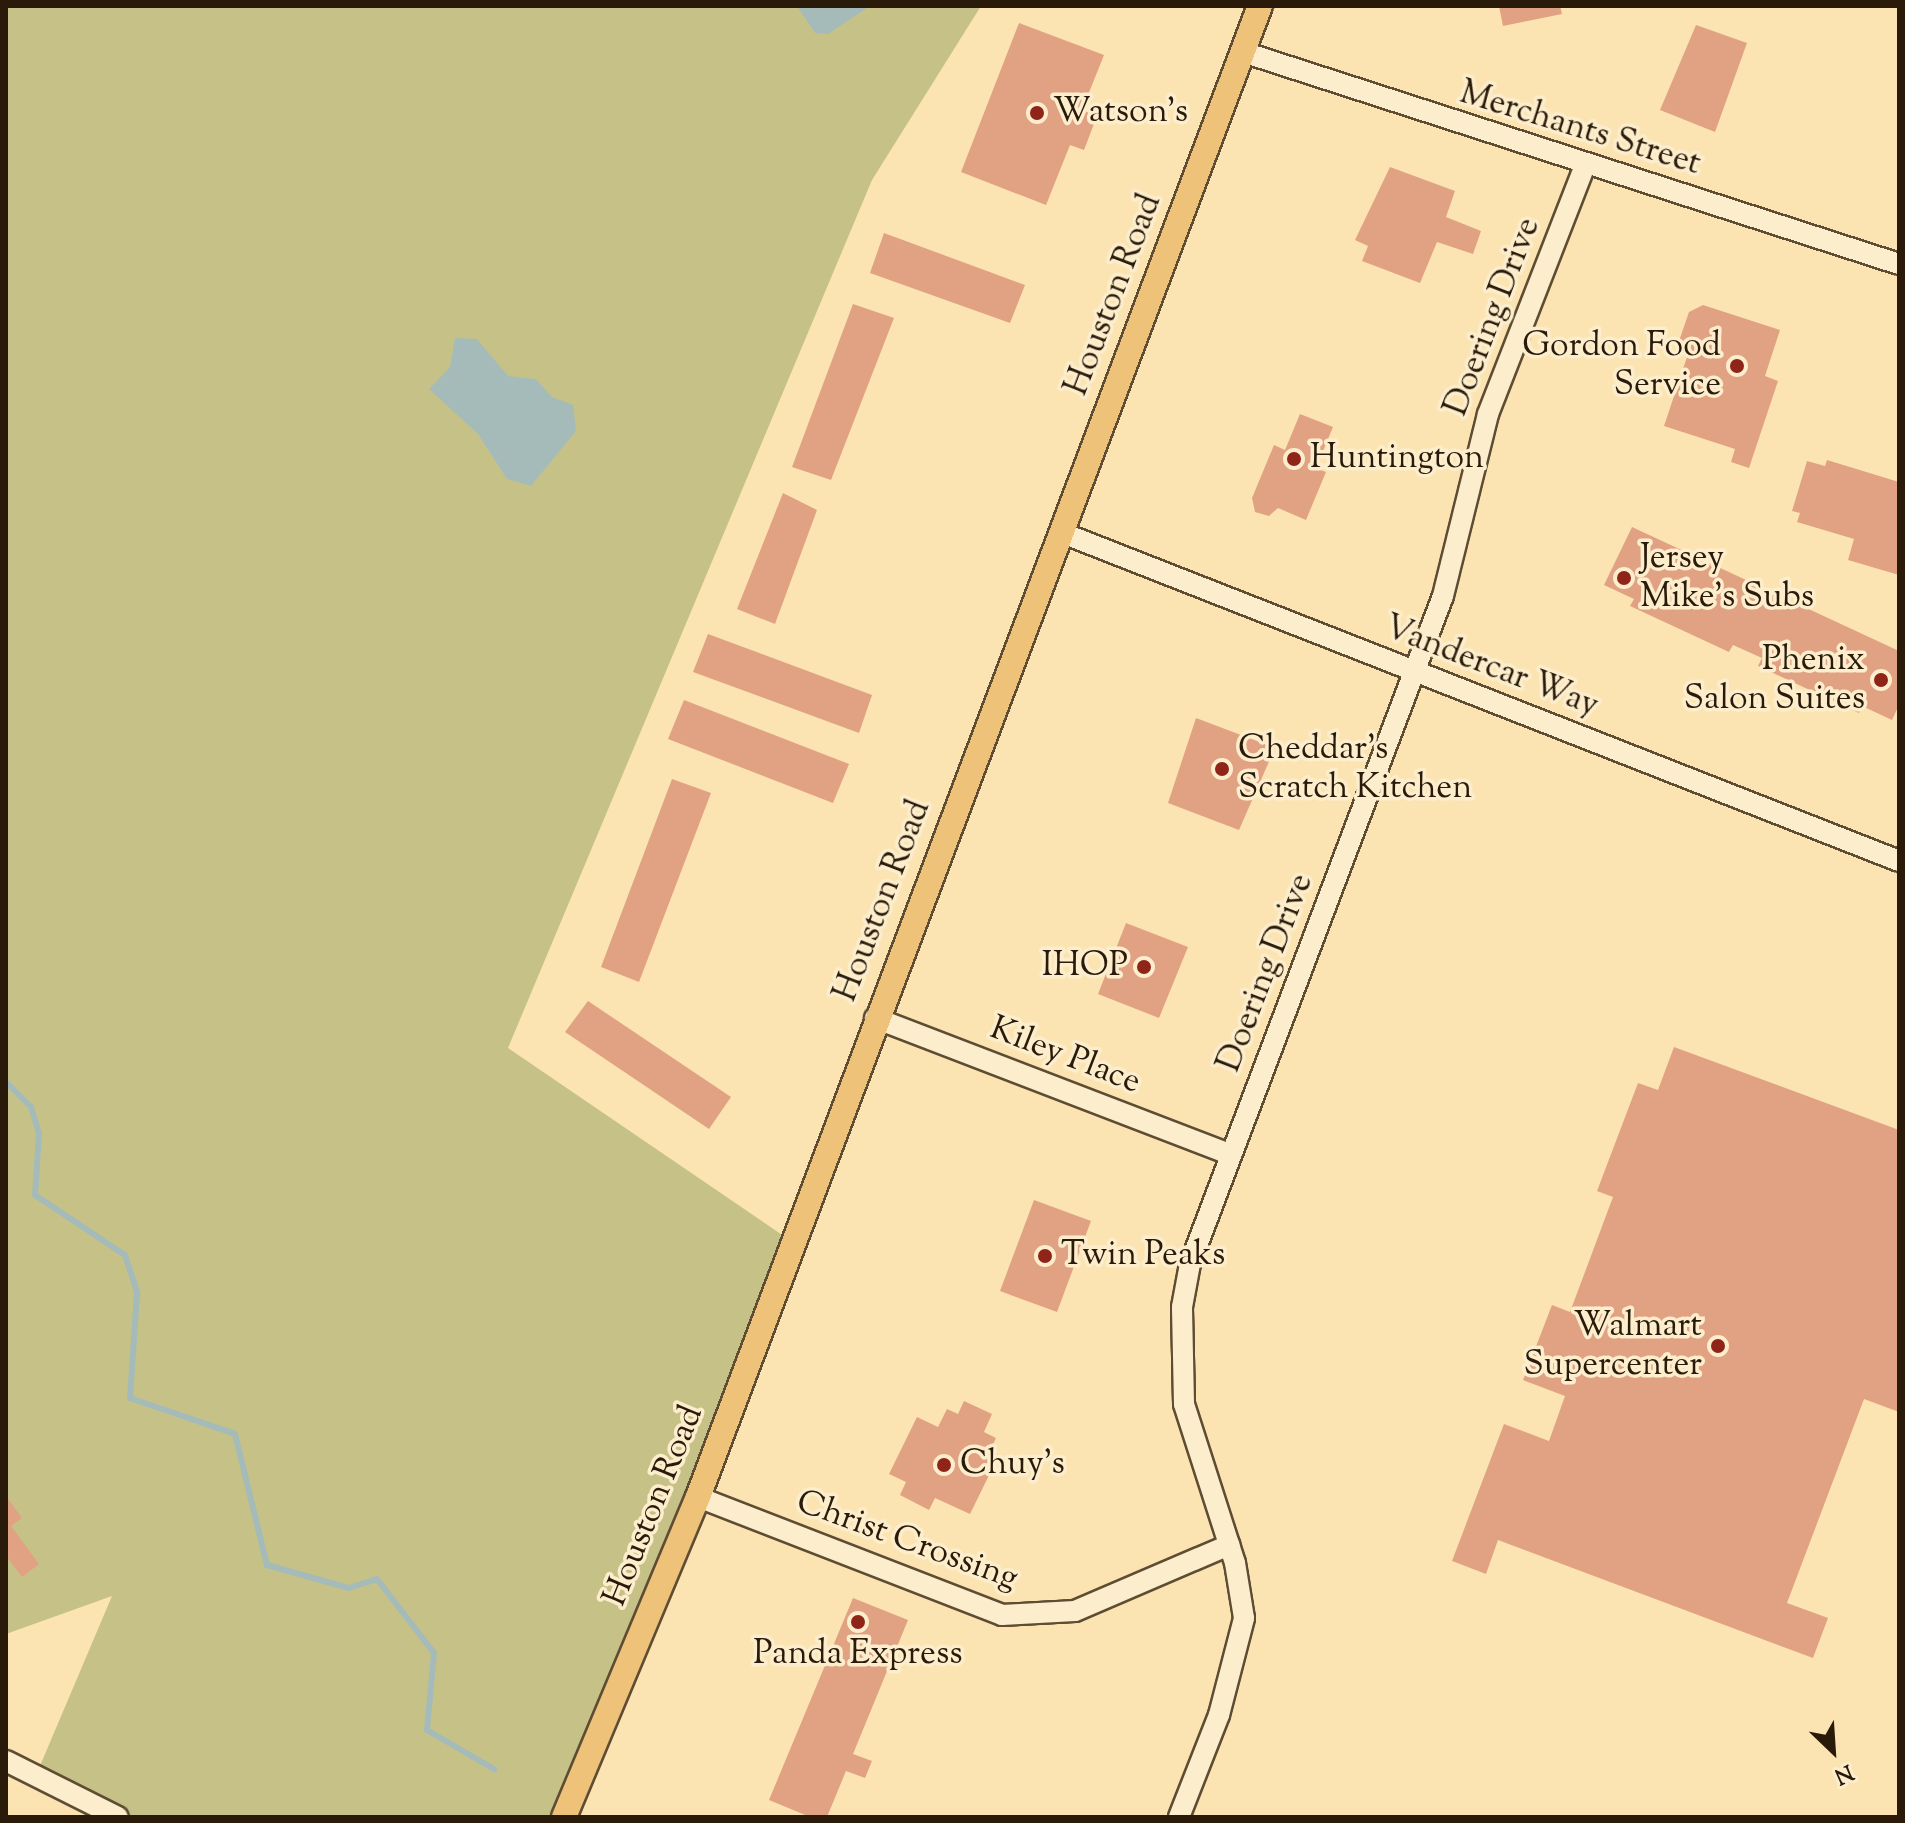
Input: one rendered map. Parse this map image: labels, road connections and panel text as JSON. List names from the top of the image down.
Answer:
{
  "streets": {
    "main road": ["Houston Road"],
    "street": [
      "Merchants Street",
      "Doering Drive",
      "Vandercar Way",
      "Kiley Place",
      "Christ Crossing"
    ]
  },
  "crossings": [
    ["Merchants Street", "Houston Road"],
    ["Merchants Street", "Doering Drive"],
    ["Houston Road", "Vandercar Way"],
    ["Houston Road", "Kiley Place"],
    ["Houston Road", "Christ Crossing"],
    ["Doering Drive", "Vandercar Way"],
    ["Doering Drive", "Kiley Place"],
    ["Doering Drive", "Christ Crossing"]
  ],
  "places": [
    "Watson’s",
    "Gordon Food Service",
    "Huntington",
    "Jersey Mike's Subs",
    "Phenix Salon Suites",
    "Cheddar's Scratch Kitchen",
    "IHOP",
    "Twin Peaks",
    "Walmart Supercenter",
    "Chuy's",
    "Panda Express"
  ],
  "north": "bottom right"
}
